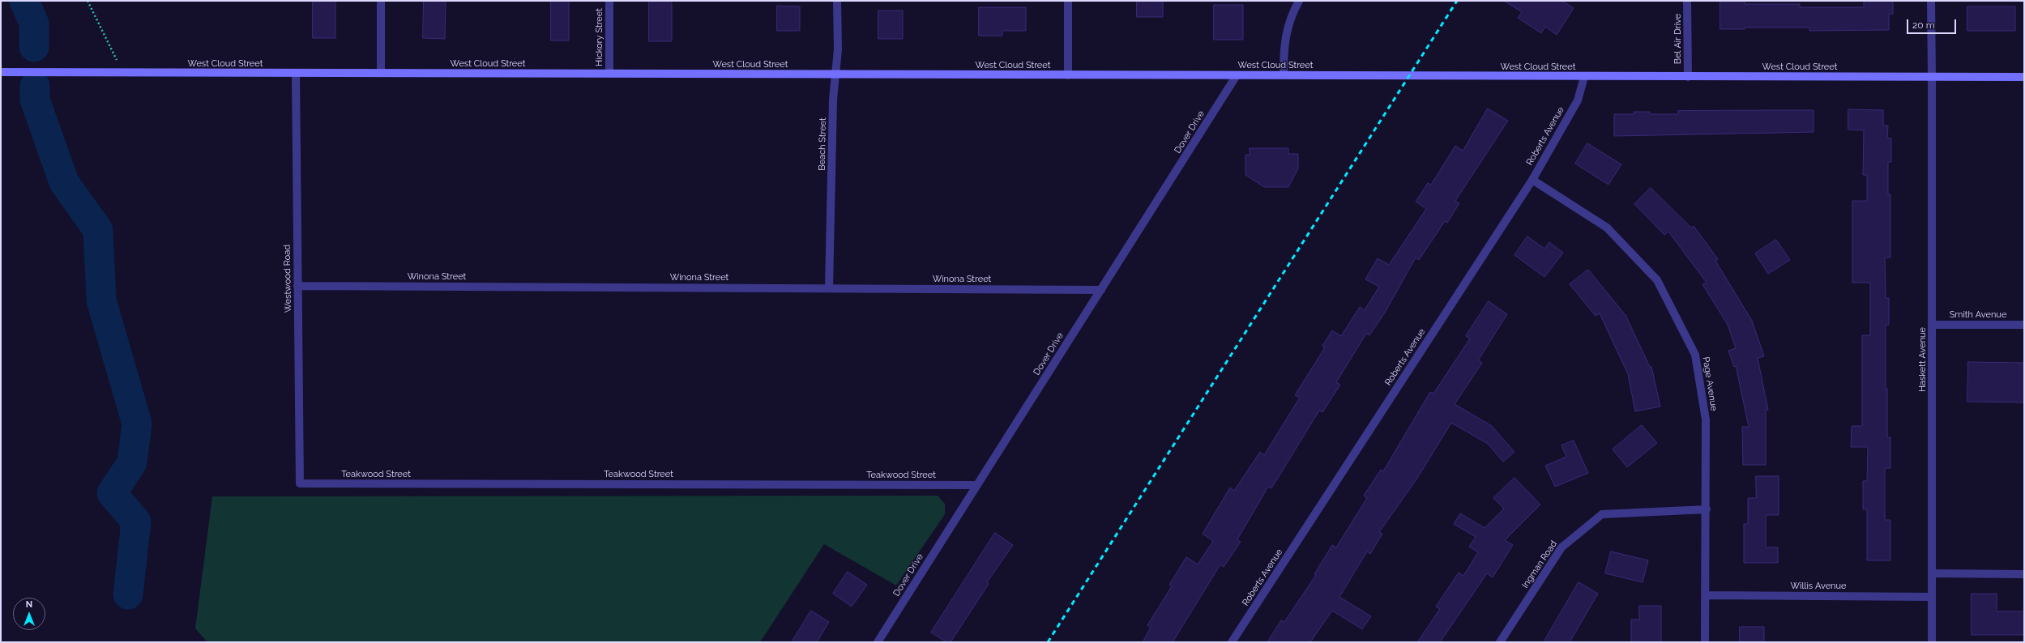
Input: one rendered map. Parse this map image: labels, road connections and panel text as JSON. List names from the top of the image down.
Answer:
{
  "streets": {
    "main road": ["West Cloud Street"],
    "street": [
      "Hickory Street",
      "Bel Air Drive",
      "Dover Drive",
      "Roberts Avenue",
      "Beach Street",
      "Winona Street",
      "Westwood Road",
      "Smith Avenue",
      "Haskett Avenue",
      "Page Avenue",
      "Teakwood Street",
      "Ingman Road",
      "Willis Avenue"
    ]
  },
  "crossings": [
    ["Hickory Street", "West Cloud Street"],
    ["Bel Air Drive", "West Cloud Street"],
    ["West Cloud Street", "Dover Drive"],
    ["West Cloud Street", "Roberts Avenue"],
    ["West Cloud Street", "Beach Street"],
    ["West Cloud Street", "Westwood Road"],
    ["West Cloud Street", "Haskett Avenue"],
    ["Dover Drive", "Winona Street"],
    ["Dover Drive", "Teakwood Street"],
    ["Roberts Avenue", "Page Avenue"],
    ["Beach Street", "Winona Street"],
    ["Winona Street", "Westwood Road"],
    ["Westwood Road", "Teakwood Street"],
    ["Smith Avenue", "Haskett Avenue"],
    ["Haskett Avenue", "Willis Avenue"],
    ["Page Avenue", "Ingman Road"],
    ["Page Avenue", "Willis Avenue"]
  ],
  "scale_bar": "20 m",
  "north": "top"
}
